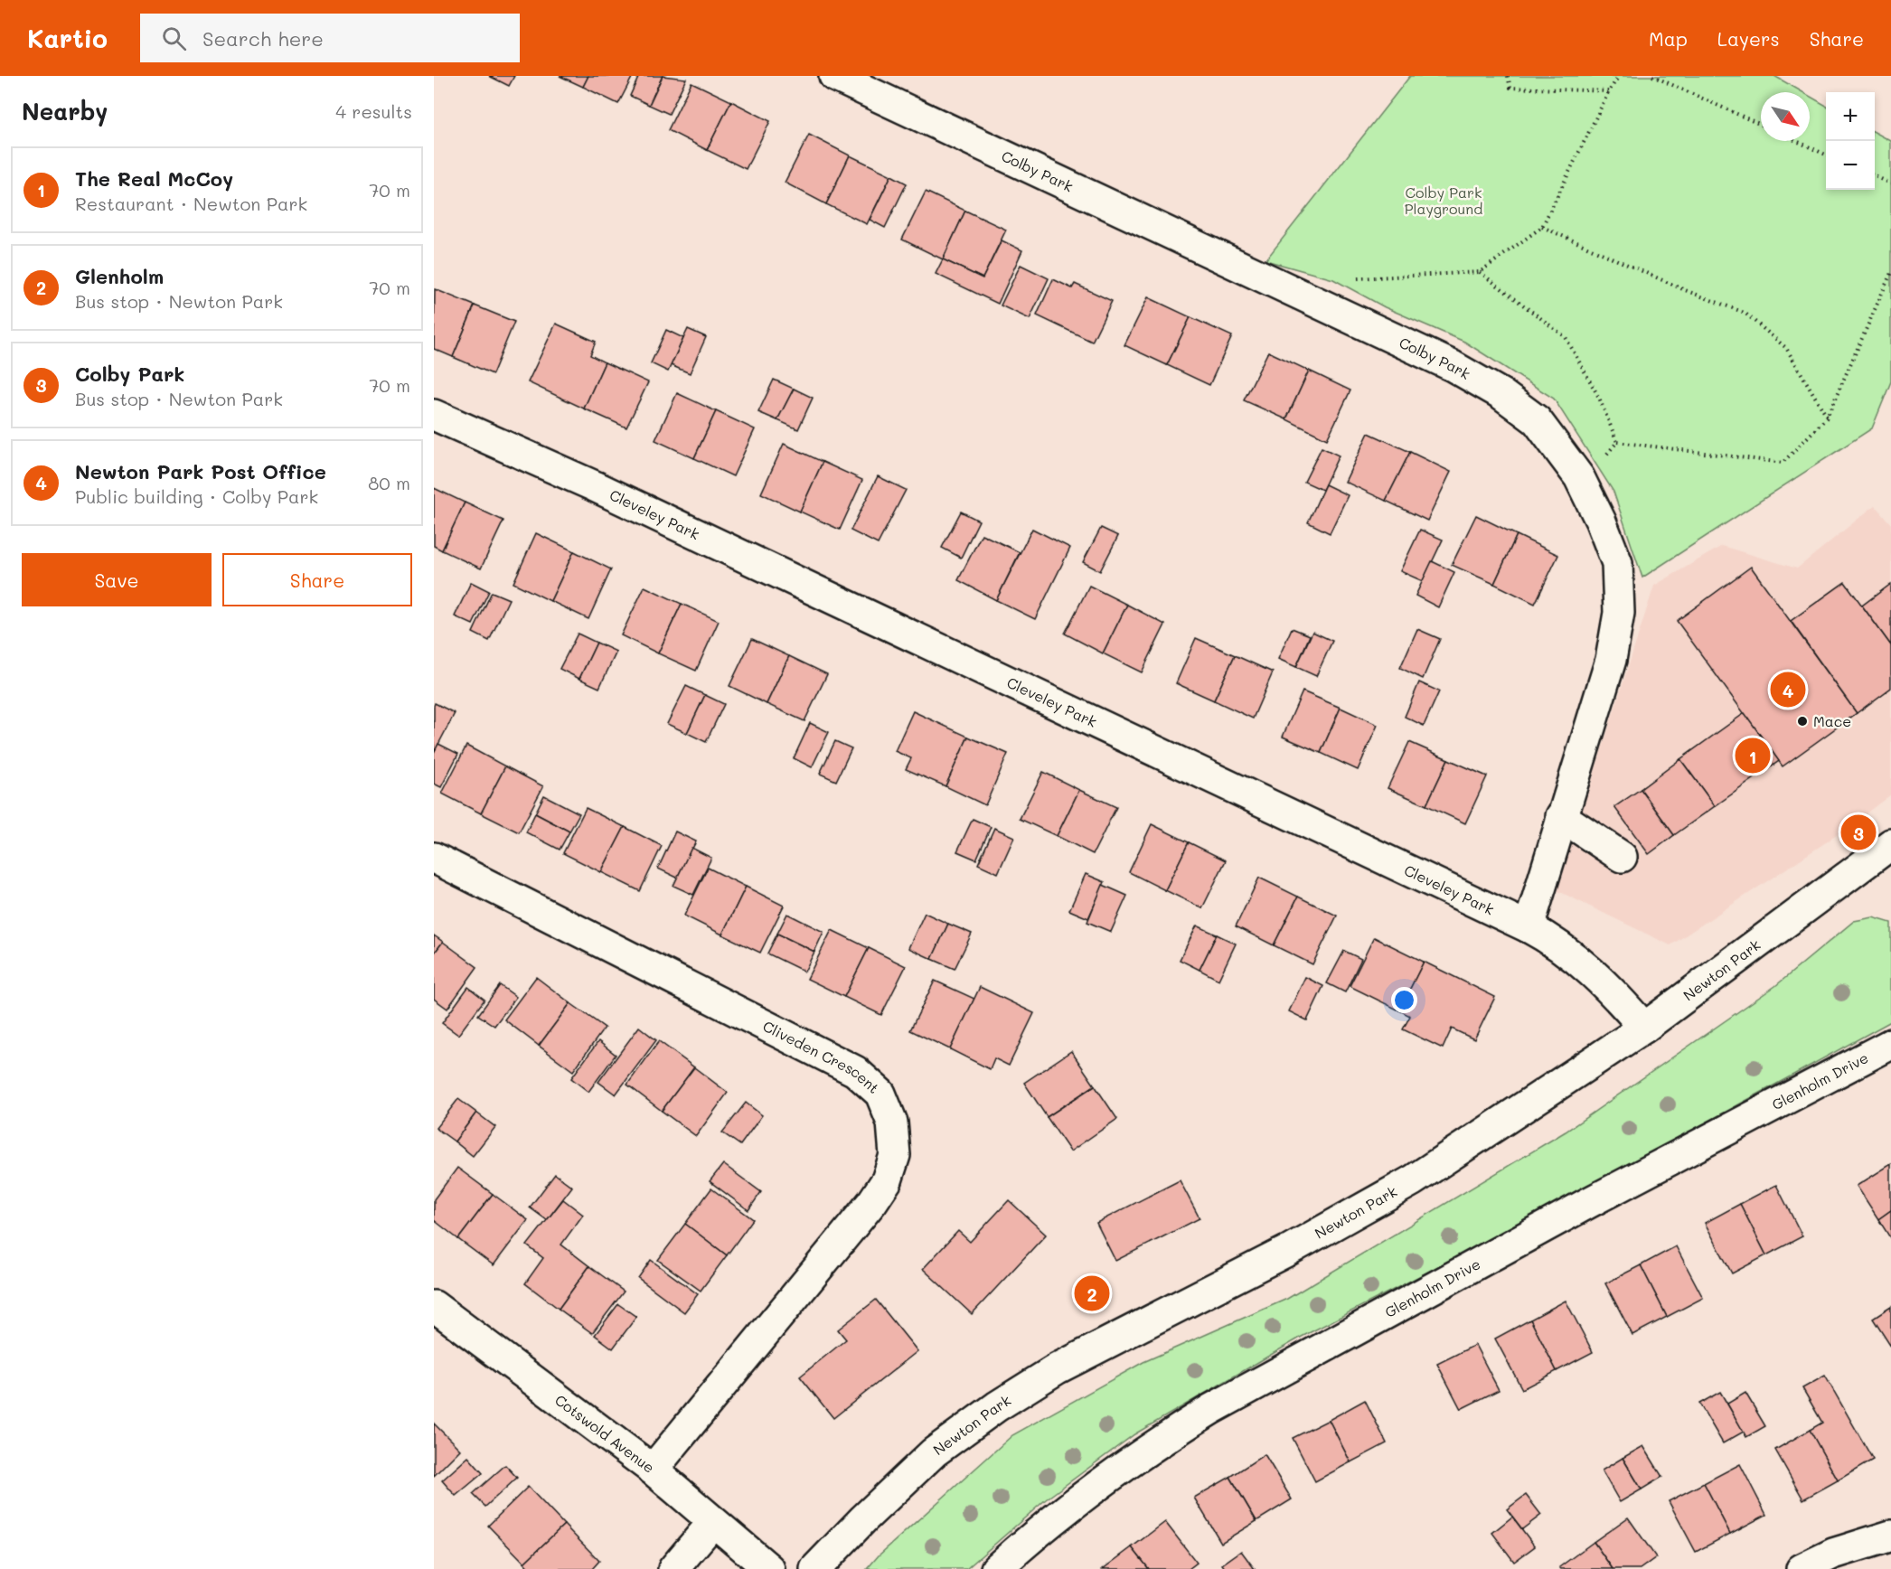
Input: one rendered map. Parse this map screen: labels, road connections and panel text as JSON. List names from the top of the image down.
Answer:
{
  "streets": {
    "street": [
      "Colby Park",
      "Cleveley Park",
      "Newton Park",
      "Cliveden Crescent",
      "Glenholm Drive",
      "Cotswold Avenue"
    ]
  },
  "crossings": [
    ["Colby Park", "Cleveley Park"],
    ["Cleveley Park", "Newton Park"],
    ["Cliveden Crescent", "Cotswold Avenue"]
  ],
  "parks": ["Colby Park Playground"],
  "places": ["Mace"],
  "north": "bottom right",
  "page": {
    "header": "Kartio",
    "search": "Search here",
    "nav": ["Map", "Layers", "Share"],
    "heading": ["Nearby", "4 results"],
    "map_buttons": ["+", "−"],
    "list": [
      {
        "mark": "1",
        "name": "The Real McCoy",
        "note": "Restaurant · Newton Park",
        "value": "70 m"
      },
      {
        "mark": "2",
        "name": "Glenholm",
        "note": "Bus stop · Newton Park",
        "value": "70 m"
      },
      {
        "mark": "3",
        "name": "Colby Park",
        "note": "Bus stop · Newton Park",
        "value": "70 m"
      },
      {
        "mark": "4",
        "name": "Newton Park Post Office",
        "note": "Public building · Colby Park",
        "value": "80 m"
      }
    ],
    "buttons": ["Save", "Share"],
    "pins": [
      "4",
      "1",
      "3",
      "2"
    ]
  }
}
